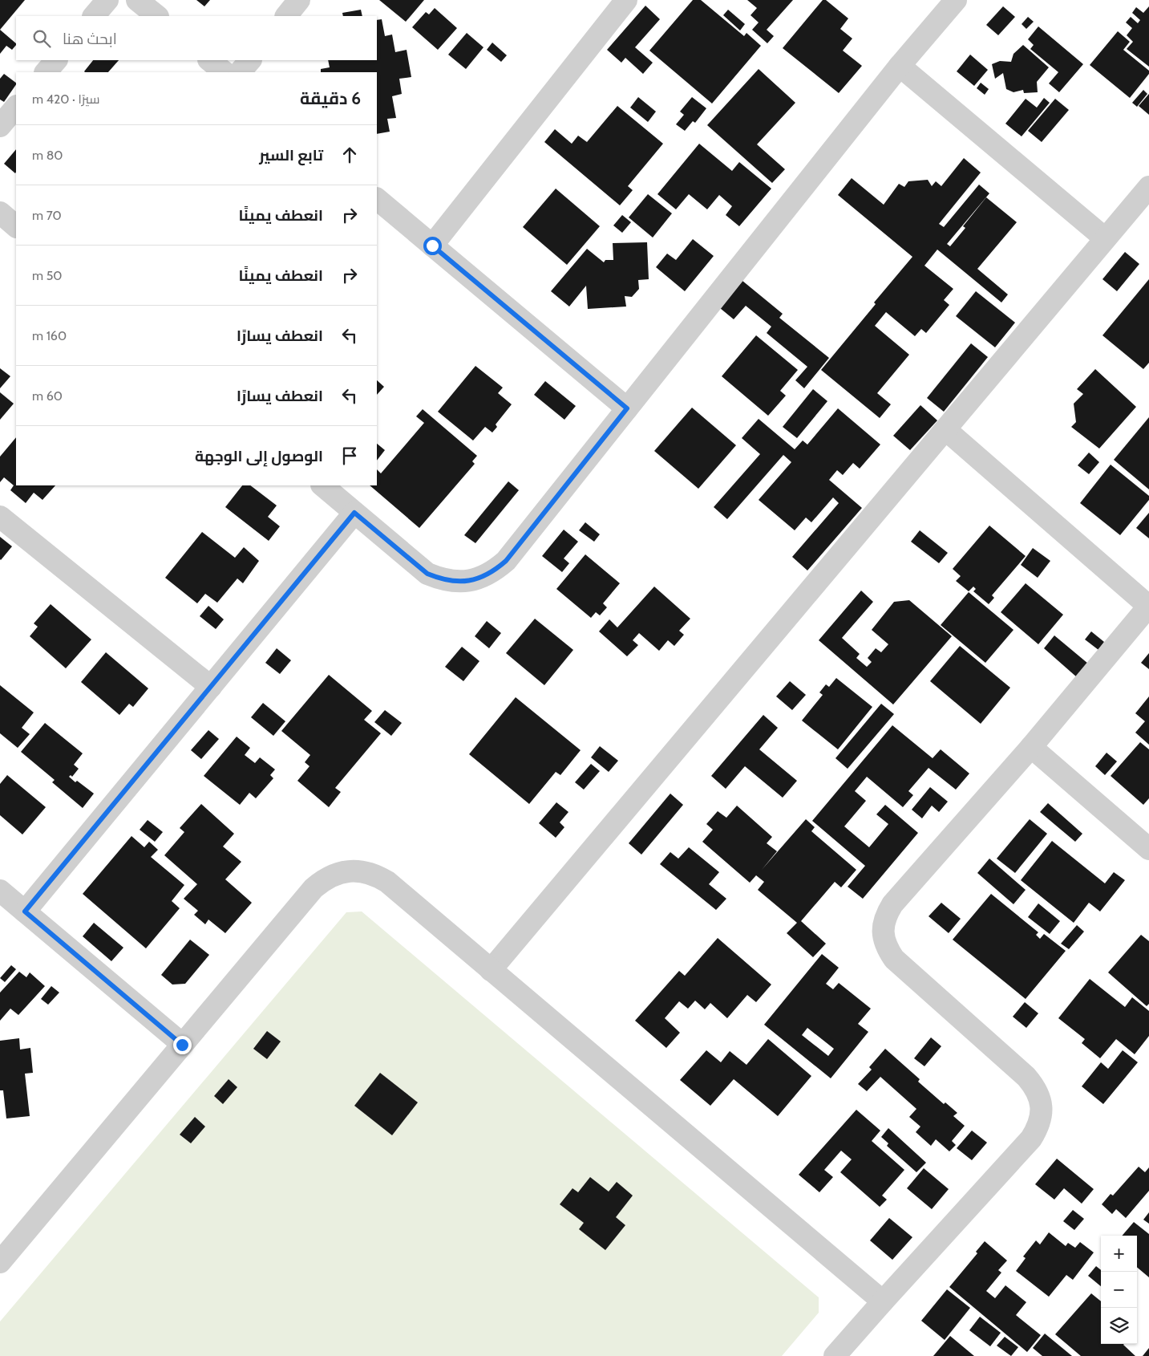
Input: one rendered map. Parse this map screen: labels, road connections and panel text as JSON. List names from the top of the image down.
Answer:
{
  "page": {
    "search": "ابحث هنا",
    "heading": ["6 دقيقة", "سيرًا · 420 m"],
    "list": [
      ["تابع السير", "80 m"],
      ["انعطف يمينًا", "70 m"],
      ["انعطف يمينًا", "50 m"],
      ["انعطف يسارًا", "160 m"],
      ["انعطف يسارًا", "60 m"],
      "الوصول إلى الوجهة"
    ],
    "map_buttons": ["+", "−"]
  }
}
